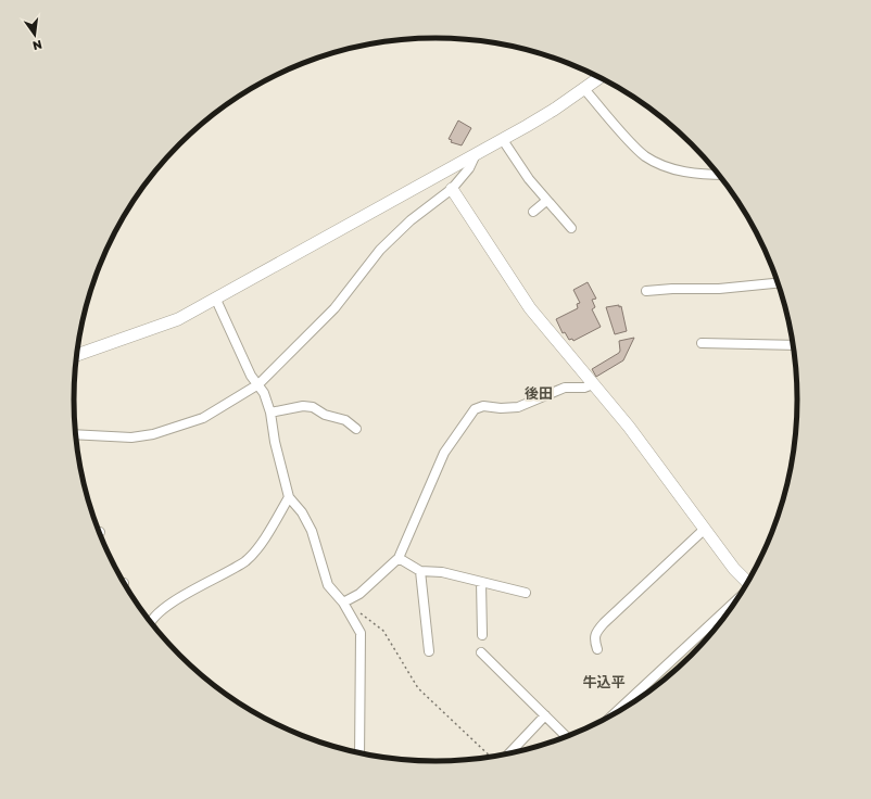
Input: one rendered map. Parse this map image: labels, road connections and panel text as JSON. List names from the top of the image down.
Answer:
{
  "districts": ["後田", "牛込平"],
  "north": "bottom"
}
